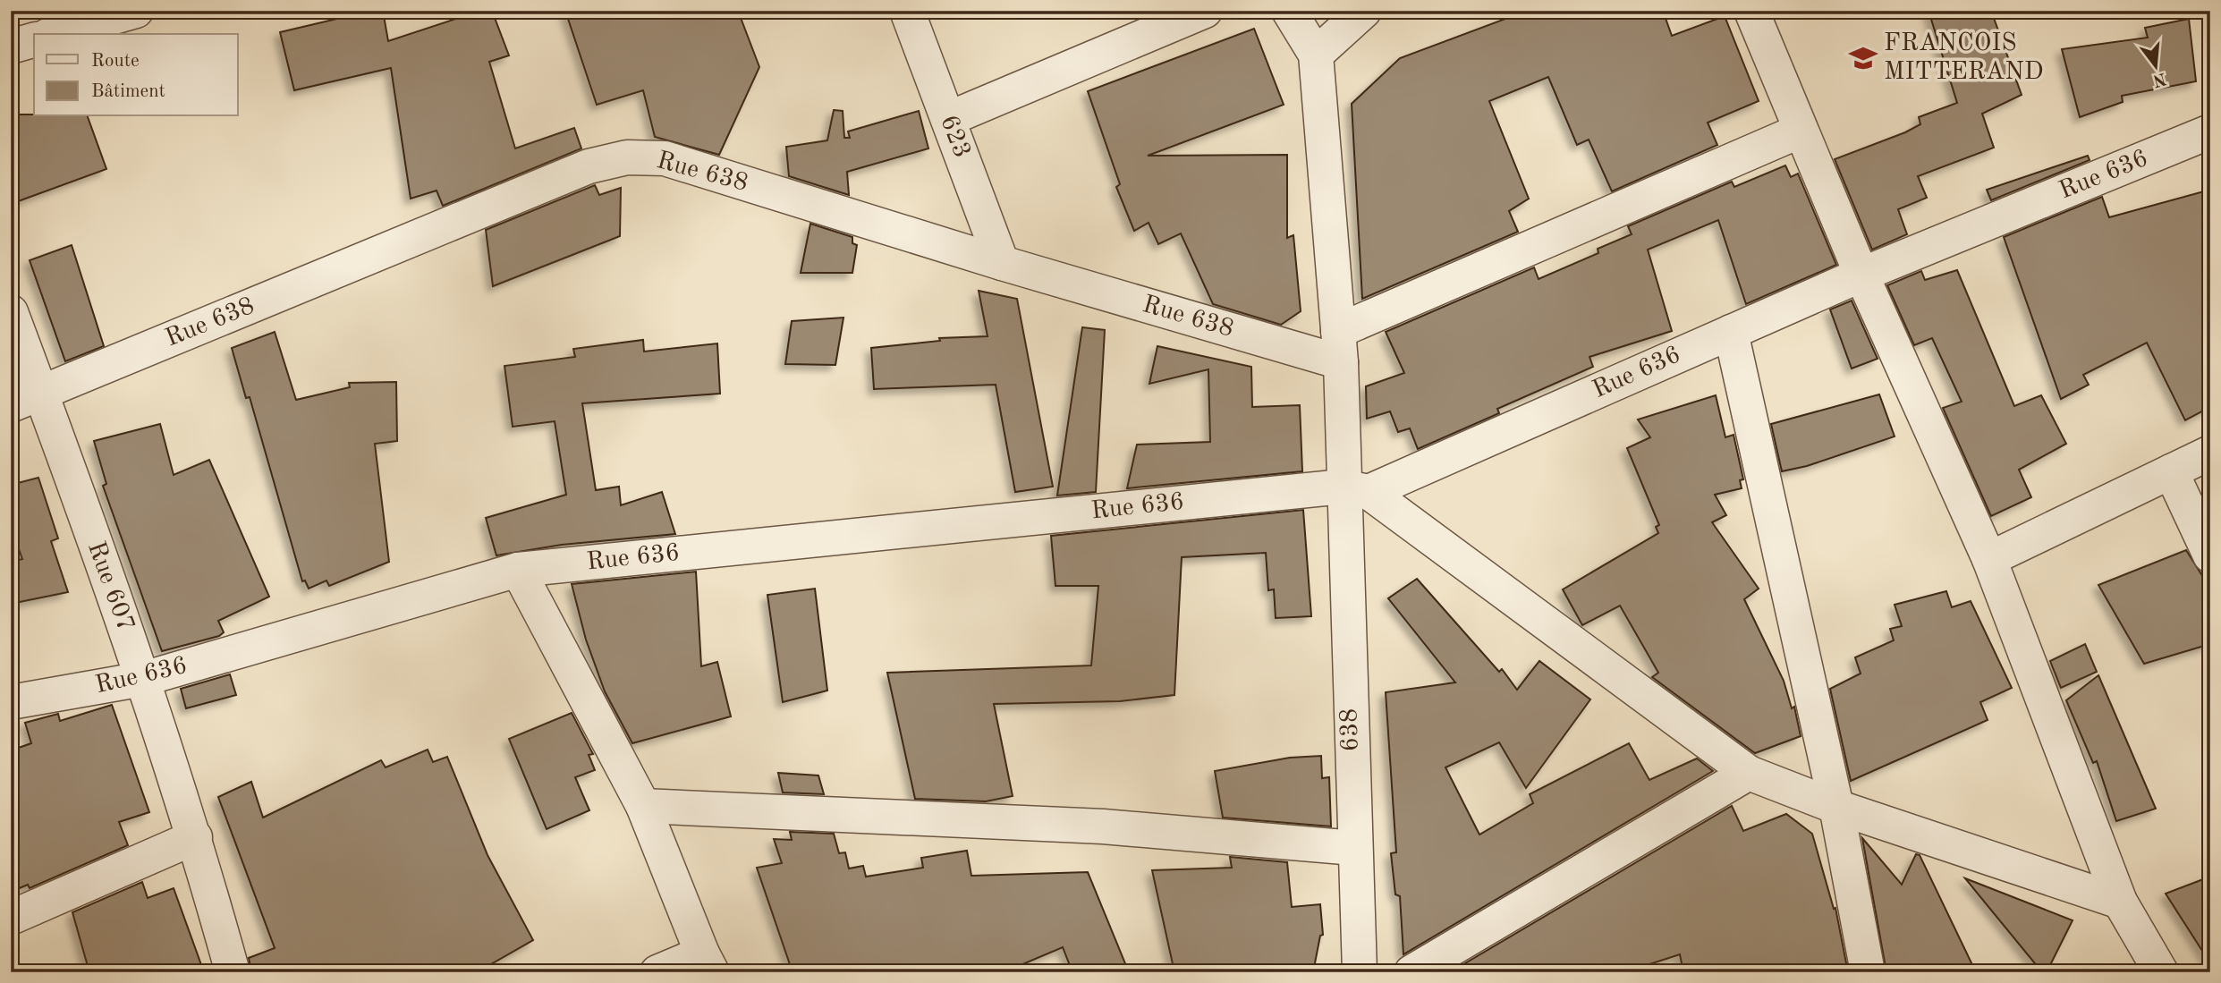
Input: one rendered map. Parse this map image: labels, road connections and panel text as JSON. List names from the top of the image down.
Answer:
{
  "streets": {
    "street": [
      "623",
      "Rue 638",
      "Rue 636",
      "Rue 607",
      "638"
    ]
  },
  "crossings": [
    ["623", "Rue 638"],
    ["Rue 638", "Rue 607"],
    ["Rue 638", "638"],
    ["Rue 636", "Rue 607"],
    ["Rue 636", "638"]
  ],
  "places": {
    "school or university": ["FRANCOIS MITTERAND"]
  },
  "legend": ["Route", "Bâtiment"],
  "north": "bottom"
}
